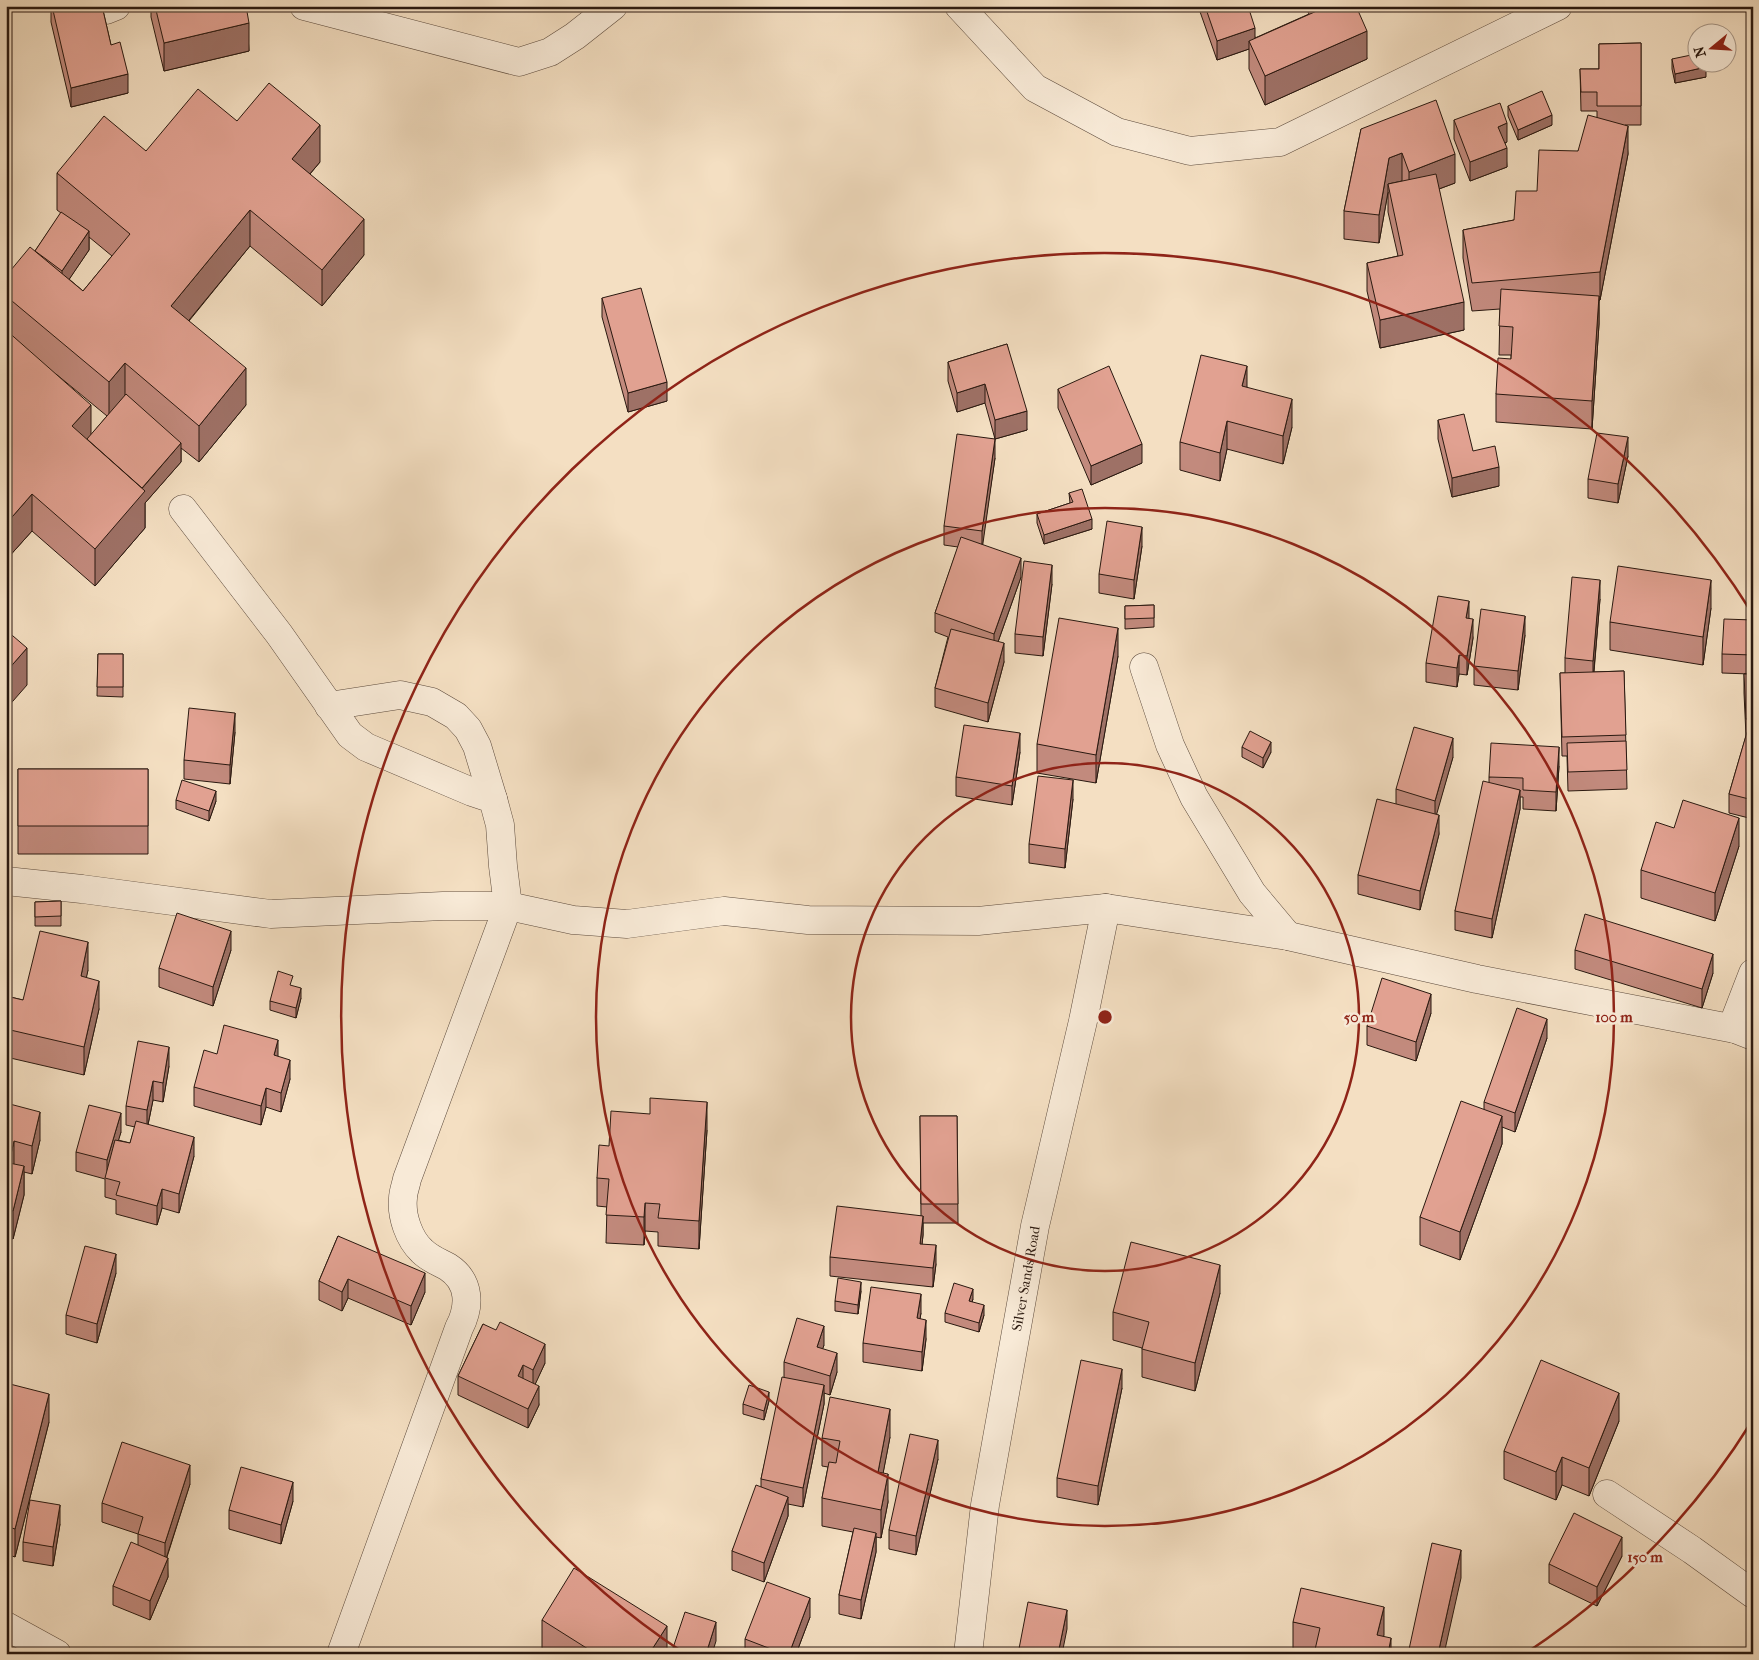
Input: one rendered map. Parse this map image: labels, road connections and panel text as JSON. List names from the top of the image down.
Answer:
{
  "streets": {
    "street": ["Silver Sands Road"]
  },
  "north": "left",
  "rings": ["50 m", "100 m", "150 m"]
}
